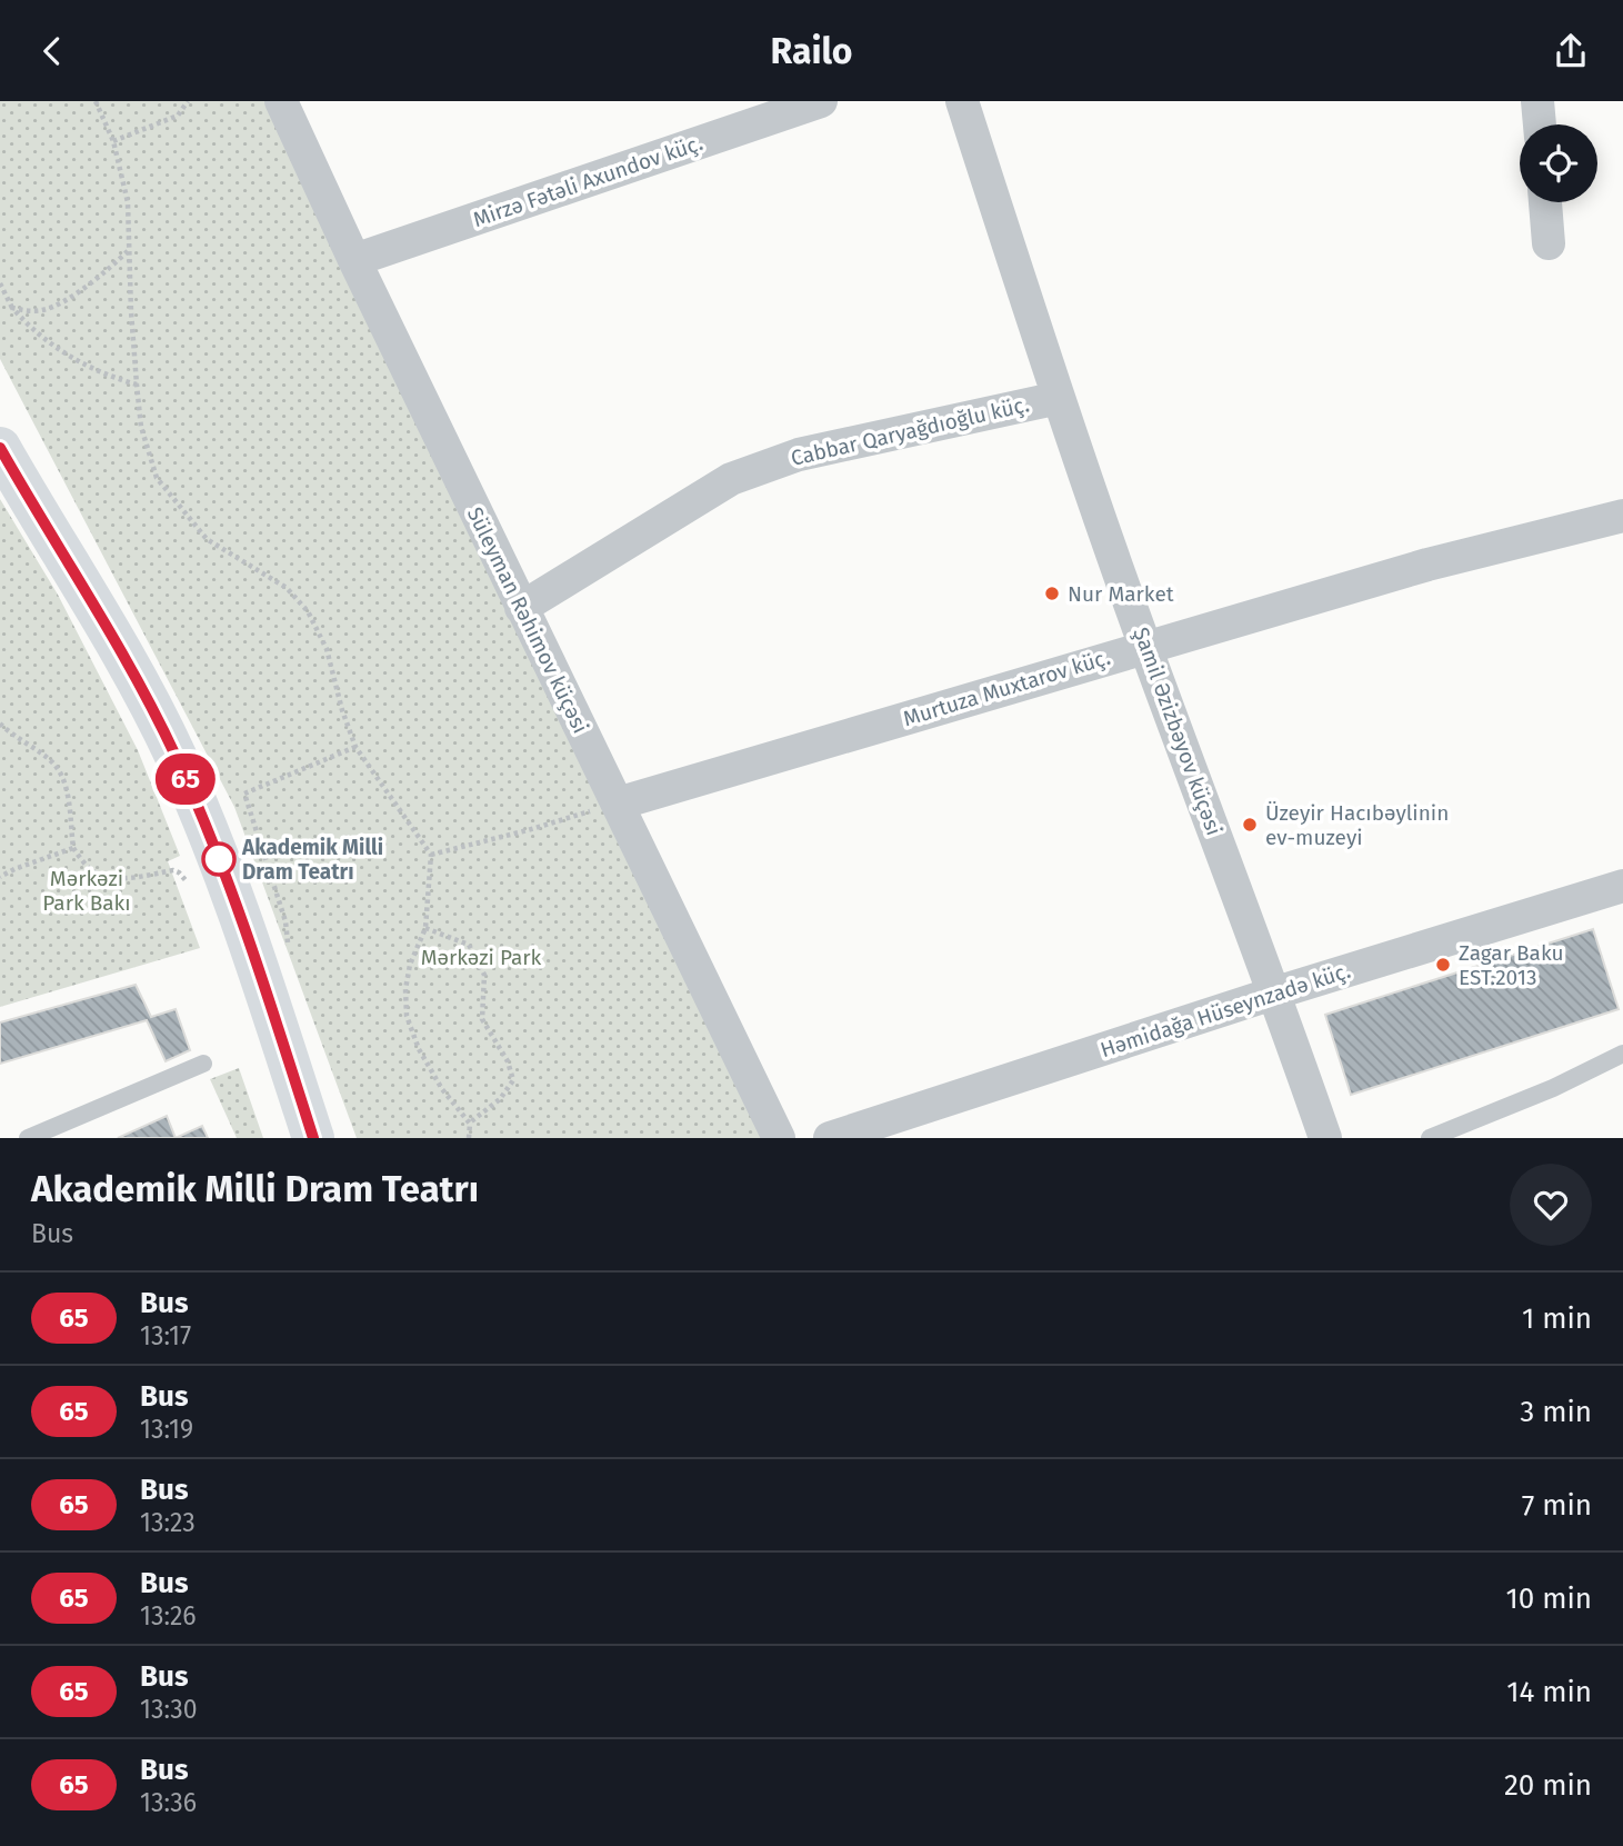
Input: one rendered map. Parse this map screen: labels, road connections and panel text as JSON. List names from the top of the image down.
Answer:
{
  "streets": {
    "street": [
      "Mirzə Fətəli Axundov küç.",
      "Cabbar Qaryağdıoğlu küç.",
      "Süleyman Rəhimov küçəsi",
      "Murtuza Muxtarov küç.",
      "Şamil Əzizbəyov küçəsi",
      "Həmidağa Hüseynzadə küç."
    ]
  },
  "crossings": [
    ["Mirzə Fətəli Axundov küç.", "Süleyman Rəhimov küçəsi"],
    ["Cabbar Qaryağdıoğlu küç.", "Süleyman Rəhimov küçəsi"],
    ["Cabbar Qaryağdıoğlu küç.", "Şamil Əzizbəyov küçəsi"],
    ["Süleyman Rəhimov küçəsi", "Murtuza Muxtarov küç."],
    ["Murtuza Muxtarov küç.", "Şamil Əzizbəyov küçəsi"],
    ["Şamil Əzizbəyov küçəsi", "Həmidağa Hüseynzadə küç."]
  ],
  "parks": ["Mərkəzi Park Bakı", "Mərkəzi Park"],
  "places": [
    "Nur Market",
    "Üzeyir Hacıbəylinin ev-muzeyi",
    "Akademik Milli Dram Teatrı",
    "Zagar Baku EST.2013"
  ],
  "lines": ["bus line 65"],
  "page": {
    "header": "Railo",
    "on_map": "65",
    "heading": ["Akademik Milli Dram Teatrı", "Bus"],
    "list": [
      {
        "mark": "65",
        "name": "Bus",
        "note": "13:17",
        "value": "1 min"
      },
      {
        "mark": "65",
        "name": "Bus",
        "note": "13:19",
        "value": "3 min"
      },
      {
        "mark": "65",
        "name": "Bus",
        "note": "13:23",
        "value": "7 min"
      },
      {
        "mark": "65",
        "name": "Bus",
        "note": "13:26",
        "value": "10 min"
      },
      {
        "mark": "65",
        "name": "Bus",
        "note": "13:30",
        "value": "14 min"
      },
      {
        "mark": "65",
        "name": "Bus",
        "note": "13:36",
        "value": "20 min"
      }
    ]
  }
}
